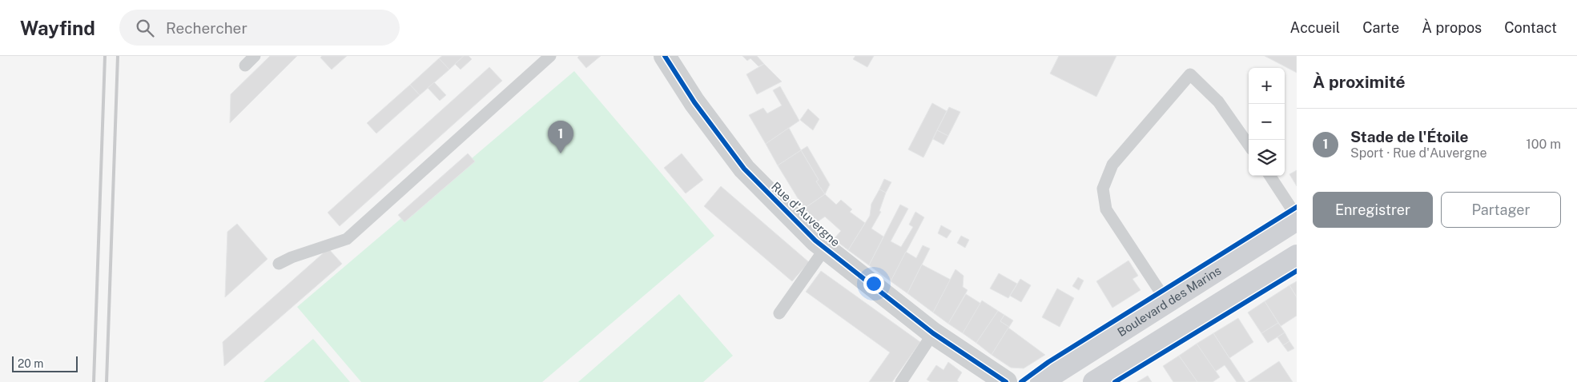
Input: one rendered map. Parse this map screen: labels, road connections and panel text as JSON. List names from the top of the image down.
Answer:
{
  "streets": {
    "main road": ["Boulevard des Marins"],
    "street": ["Rue d'Auvergne"]
  },
  "scale_bar": "20 m",
  "page": {
    "header": "Wayfind",
    "search": "Rechercher",
    "nav": [
      "Accueil",
      "Carte",
      "À propos",
      "Contact"
    ],
    "heading": "À proximité",
    "map_buttons": ["+", "−"],
    "list": [
      {
        "mark": "1",
        "name": "Stade de l'Étoile",
        "note": "Sport · Rue d'Auvergne",
        "value": "100 m"
      }
    ],
    "pins": "1",
    "buttons": ["Enregistrer", "Partager"],
    "scale": "20 m"
  }
}
